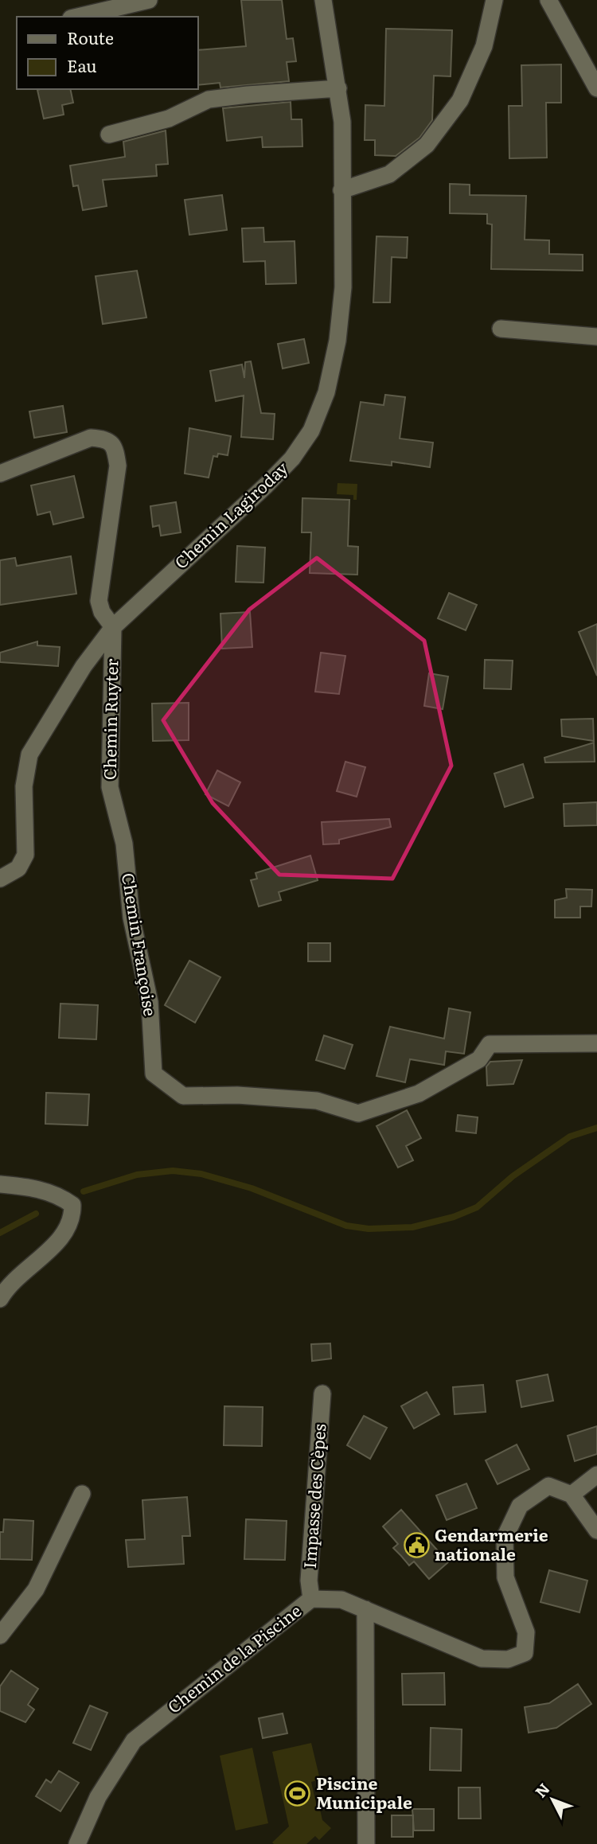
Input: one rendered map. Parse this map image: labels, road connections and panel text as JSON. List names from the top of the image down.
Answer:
{
  "streets": {
    "street": [
      "Chemin Lagiroday",
      "Chemin Ruyter",
      "Chemin Françoise",
      "Impasse des Cèpes",
      "Chemin de la Piscine"
    ]
  },
  "crossings": [
    ["Chemin Lagiroday", "Chemin Ruyter"],
    ["Chemin Ruyter", "Chemin Françoise"],
    ["Impasse des Cèpes", "Chemin de la Piscine"]
  ],
  "places": {
    "public building": ["Gendarmerie nationale"],
    "sports": ["Piscine Municipale"]
  },
  "legend": ["Route", "Eau"],
  "north": "top left"
}
